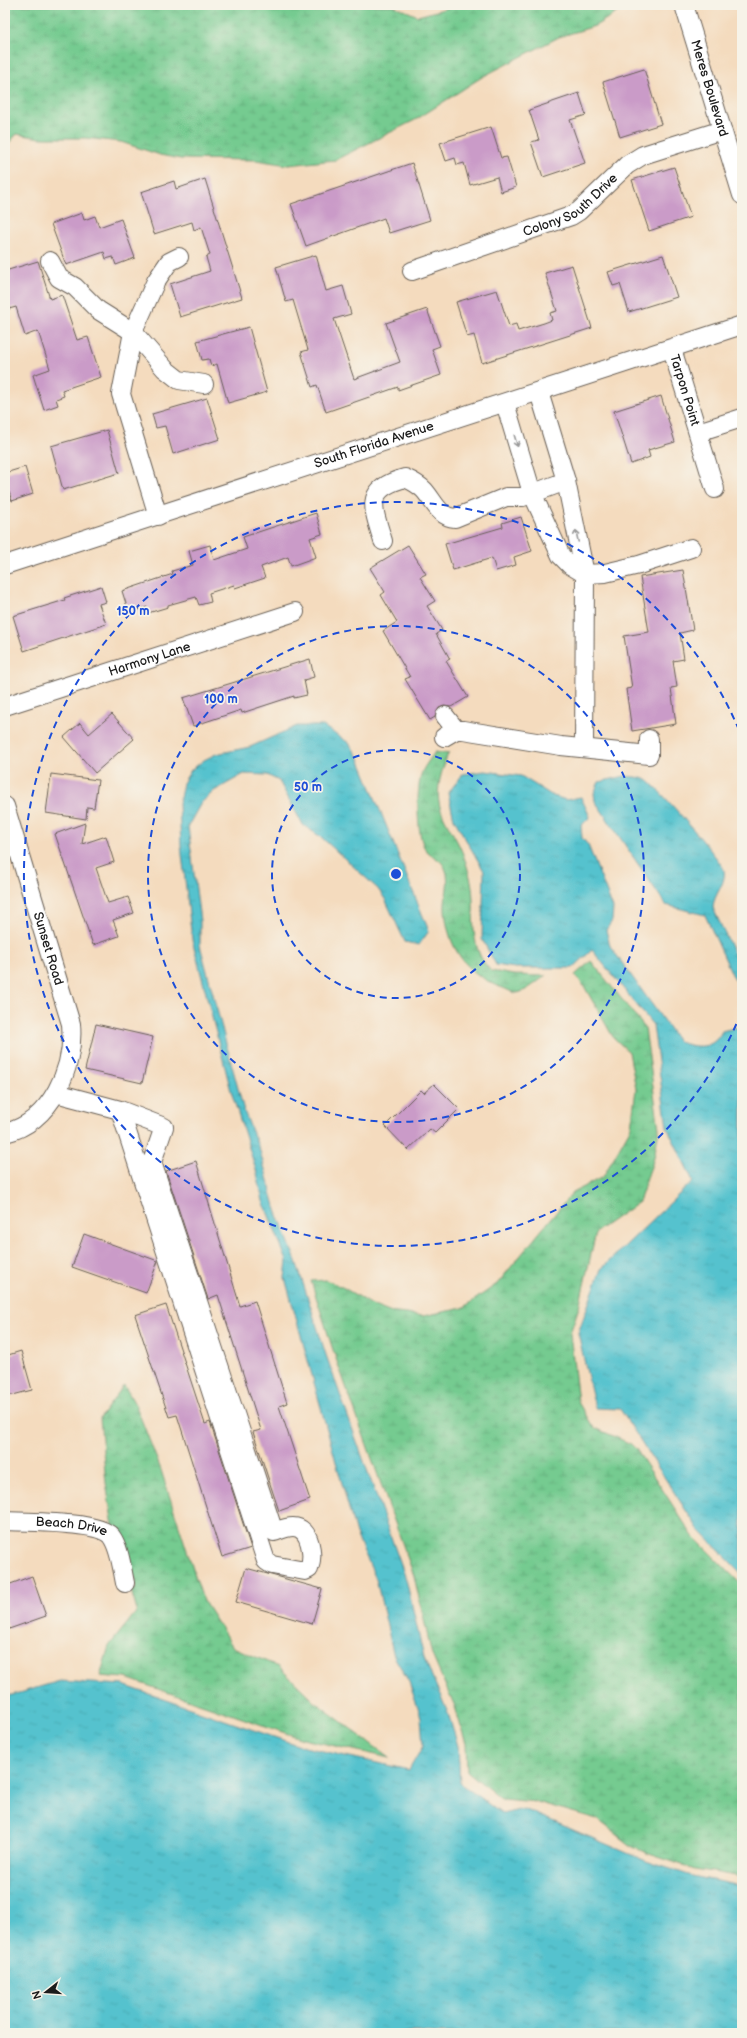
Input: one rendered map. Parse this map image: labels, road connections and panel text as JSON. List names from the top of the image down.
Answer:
{
  "streets": {
    "street": [
      "Meres Boulevard",
      "Colony South Drive",
      "Tarpon Point",
      "South Florida Avenue",
      "Harmony Lane",
      "Sunset Road",
      "Beach Drive"
    ]
  },
  "crossings": [
    ["Meres Boulevard", "Colony South Drive"],
    ["Tarpon Point", "South Florida Avenue"]
  ],
  "north": "left",
  "rings": ["150 m", "100 m", "50 m"]
}
